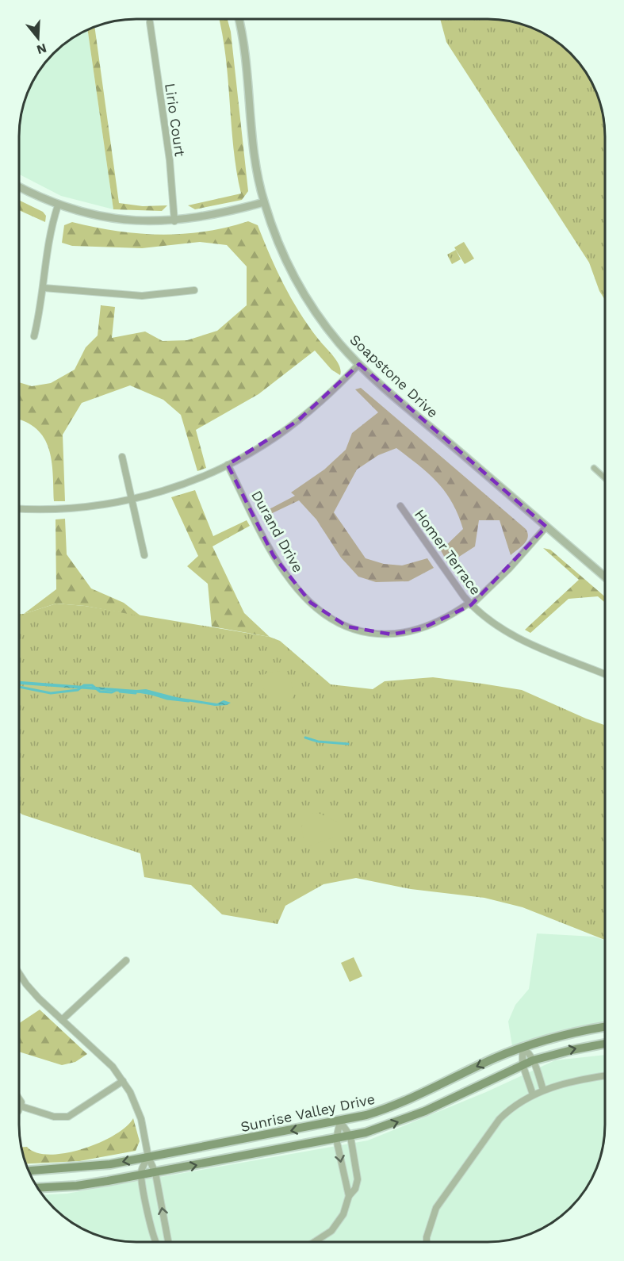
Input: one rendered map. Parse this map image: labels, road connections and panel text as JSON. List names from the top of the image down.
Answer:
{
  "streets": {
    "main road": ["Sunrise Valley Drive"],
    "street": [
      "Lirio Court",
      "Soapstone Drive",
      "Durand Drive",
      "Homer Terrace"
    ]
  },
  "crossings": [
    ["Soapstone Drive", "Durand Drive"],
    ["Durand Drive", "Homer Terrace"]
  ],
  "north": "bottom"
}
